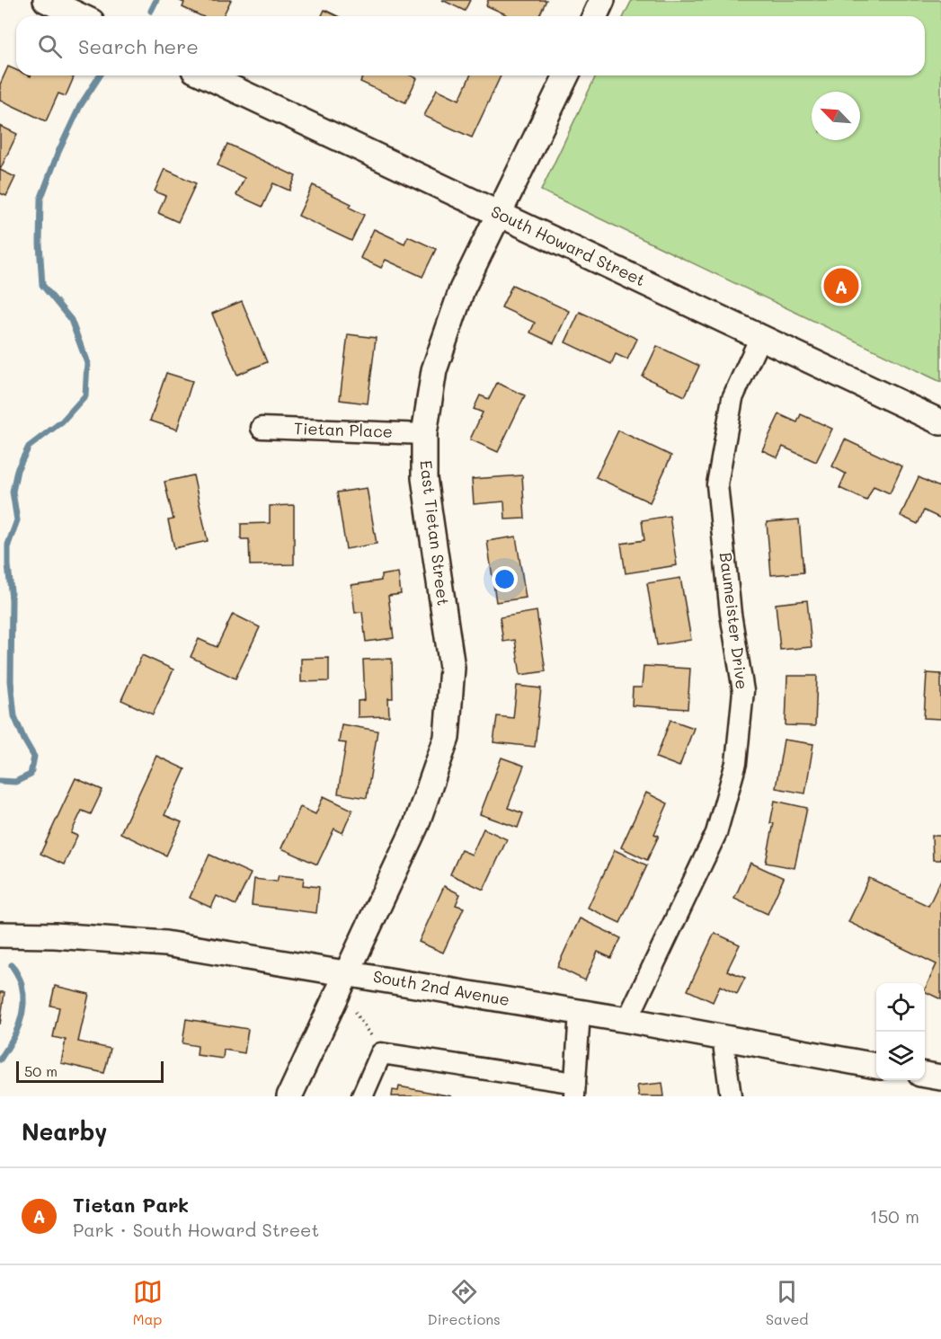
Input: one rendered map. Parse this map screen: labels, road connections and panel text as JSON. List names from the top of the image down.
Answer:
{
  "streets": {
    "main road": ["South Howard Street", "East Tietan Street", "South 2nd Avenue"],
    "street": ["Tietan Place", "Baumeister Drive"]
  },
  "crossings": [
    ["South Howard Street", "East Tietan Street"],
    ["South Howard Street", "Baumeister Drive"],
    ["Tietan Place", "East Tietan Street"],
    ["East Tietan Street", "South 2nd Avenue"],
    ["Baumeister Drive", "South 2nd Avenue"]
  ],
  "scale_bar": "50 m",
  "north": "top left",
  "page": {
    "search": "Search here",
    "pins": "A",
    "scale": "50 m",
    "heading": "Nearby",
    "list": [
      {
        "mark": "A",
        "name": "Tietan Park",
        "note": "Park · South Howard Street",
        "value": "150 m"
      }
    ],
    "nav": ["Map", "Directions", "Saved"]
  }
}
